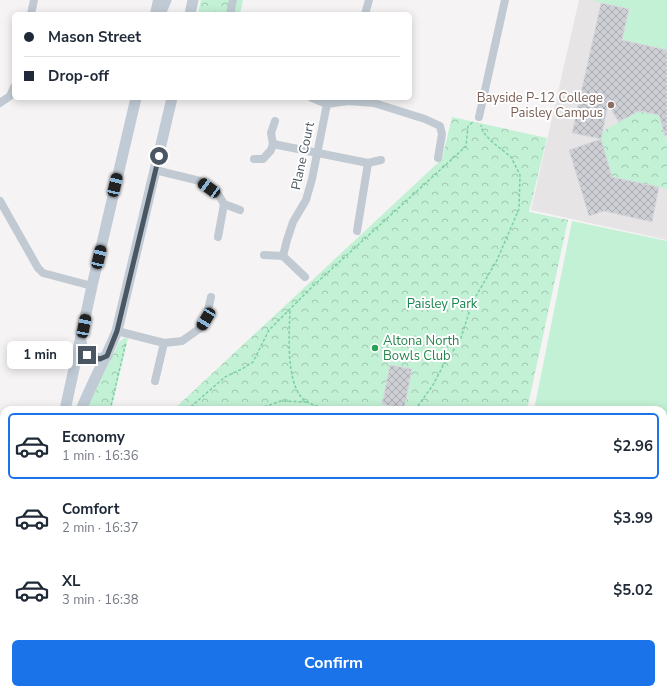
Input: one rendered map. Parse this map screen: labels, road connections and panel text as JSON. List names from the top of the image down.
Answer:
{
  "streets": {
    "street": ["Plane Court"]
  },
  "parks": ["Paisley Park"],
  "places": ["Bayside P-12 College Paisley Campus", "Altona North Bowls Club"],
  "page": {
    "banner": ["Mason Street", "Drop-off"],
    "bubble": "1 min",
    "list": [
      {
        "name": "Economy",
        "note": "1 min · 16:36",
        "value": "$2.96"
      },
      {
        "name": "Comfort",
        "note": "2 min · 16:37",
        "value": "$3.99"
      },
      {
        "name": "XL",
        "note": "3 min · 16:38",
        "value": "$5.02"
      }
    ],
    "buttons": "Confirm"
  }
}
